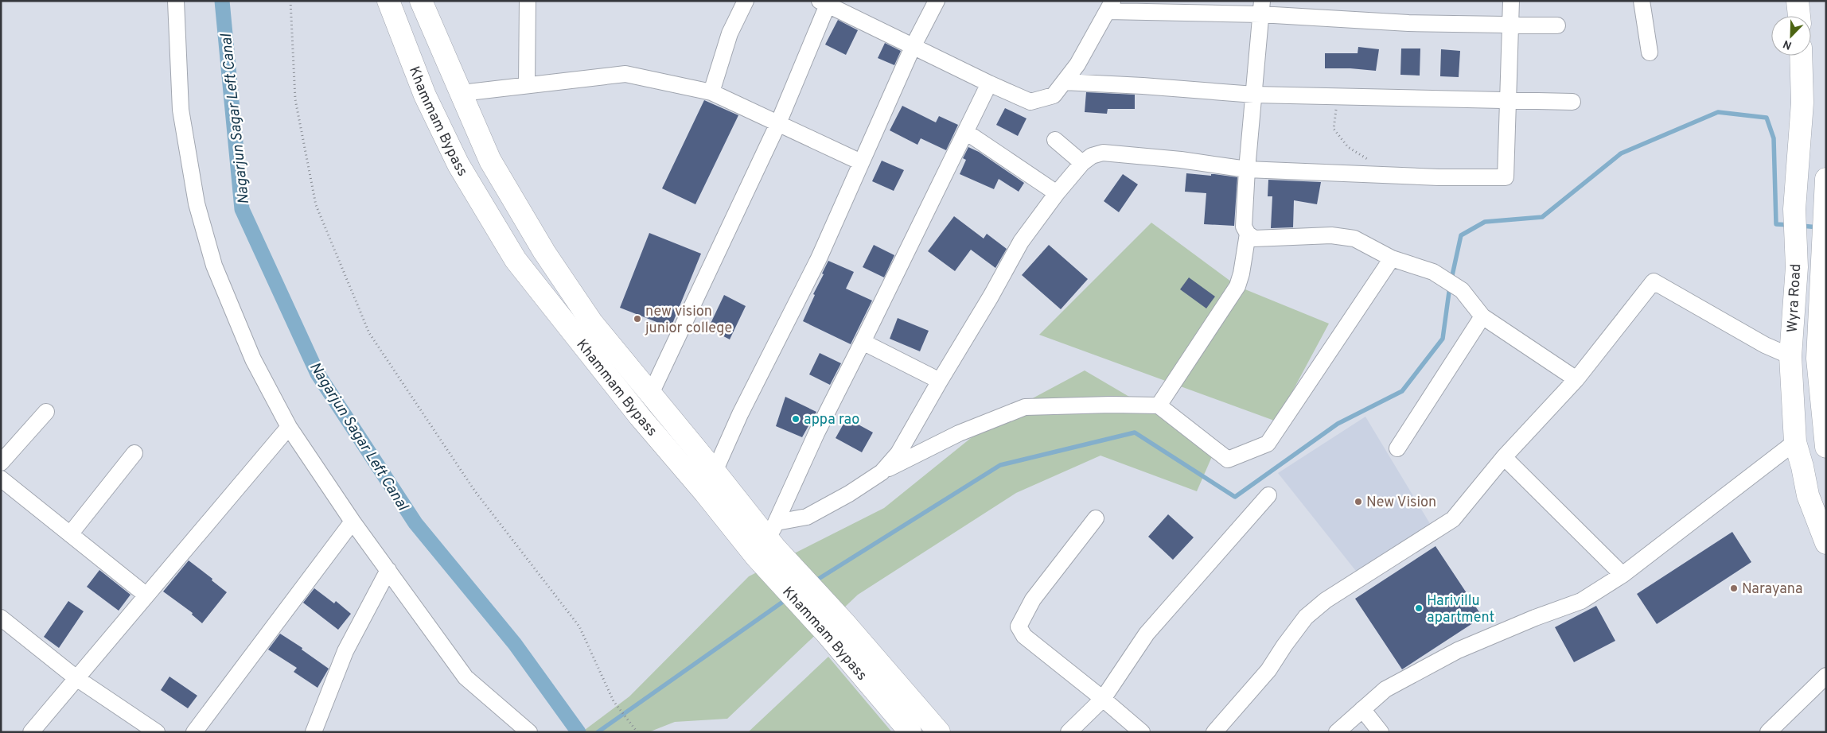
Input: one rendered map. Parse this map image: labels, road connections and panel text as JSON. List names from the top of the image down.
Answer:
{
  "streets": {
    "main road": ["Khammam Bypass", "Wyra Road"]
  },
  "water": ["Nagarjun Sagar Left Canal"],
  "places": [
    "new vision junior college",
    "appa rao",
    "New Vision",
    "Narayana",
    "Harivillu apartment"
  ],
  "north": "bottom left"
}
